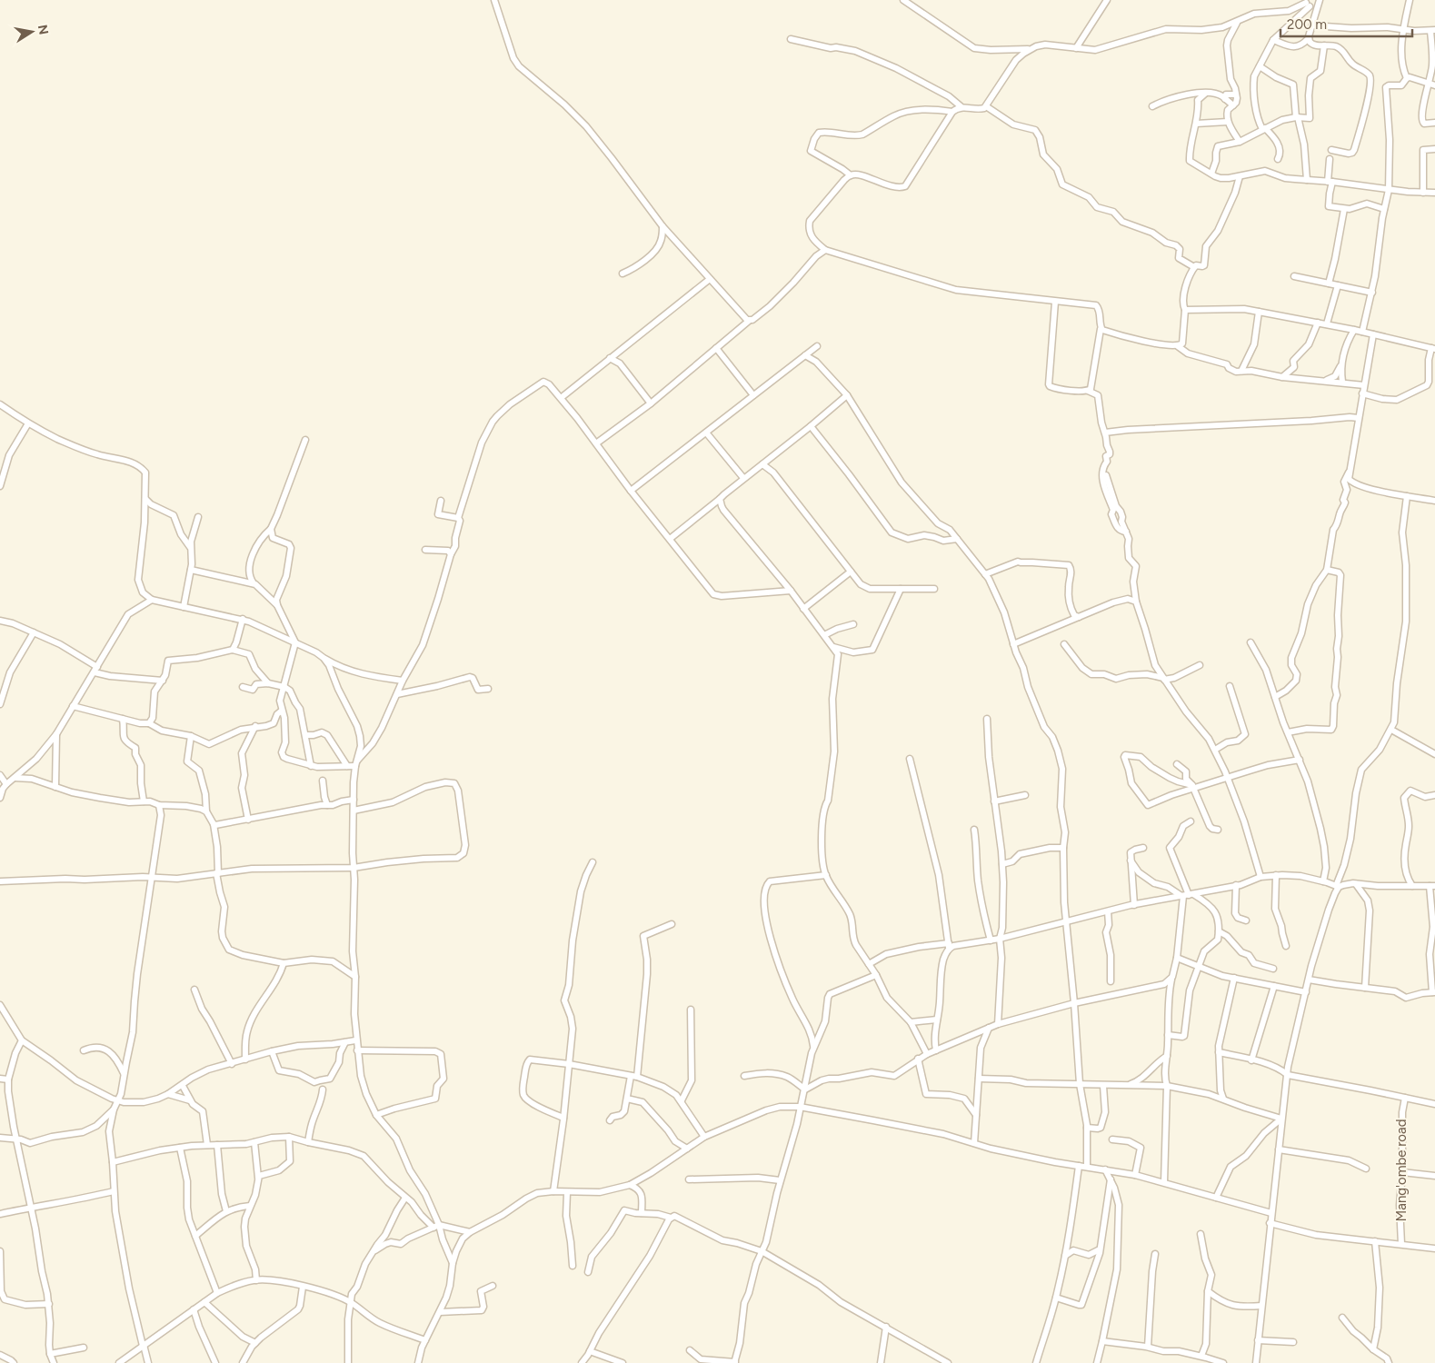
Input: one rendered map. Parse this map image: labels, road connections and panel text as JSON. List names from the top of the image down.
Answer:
{
  "streets": {
    "street": ["Mang'ombe road"]
  },
  "scale_bar": "200 m",
  "north": "right"
}
